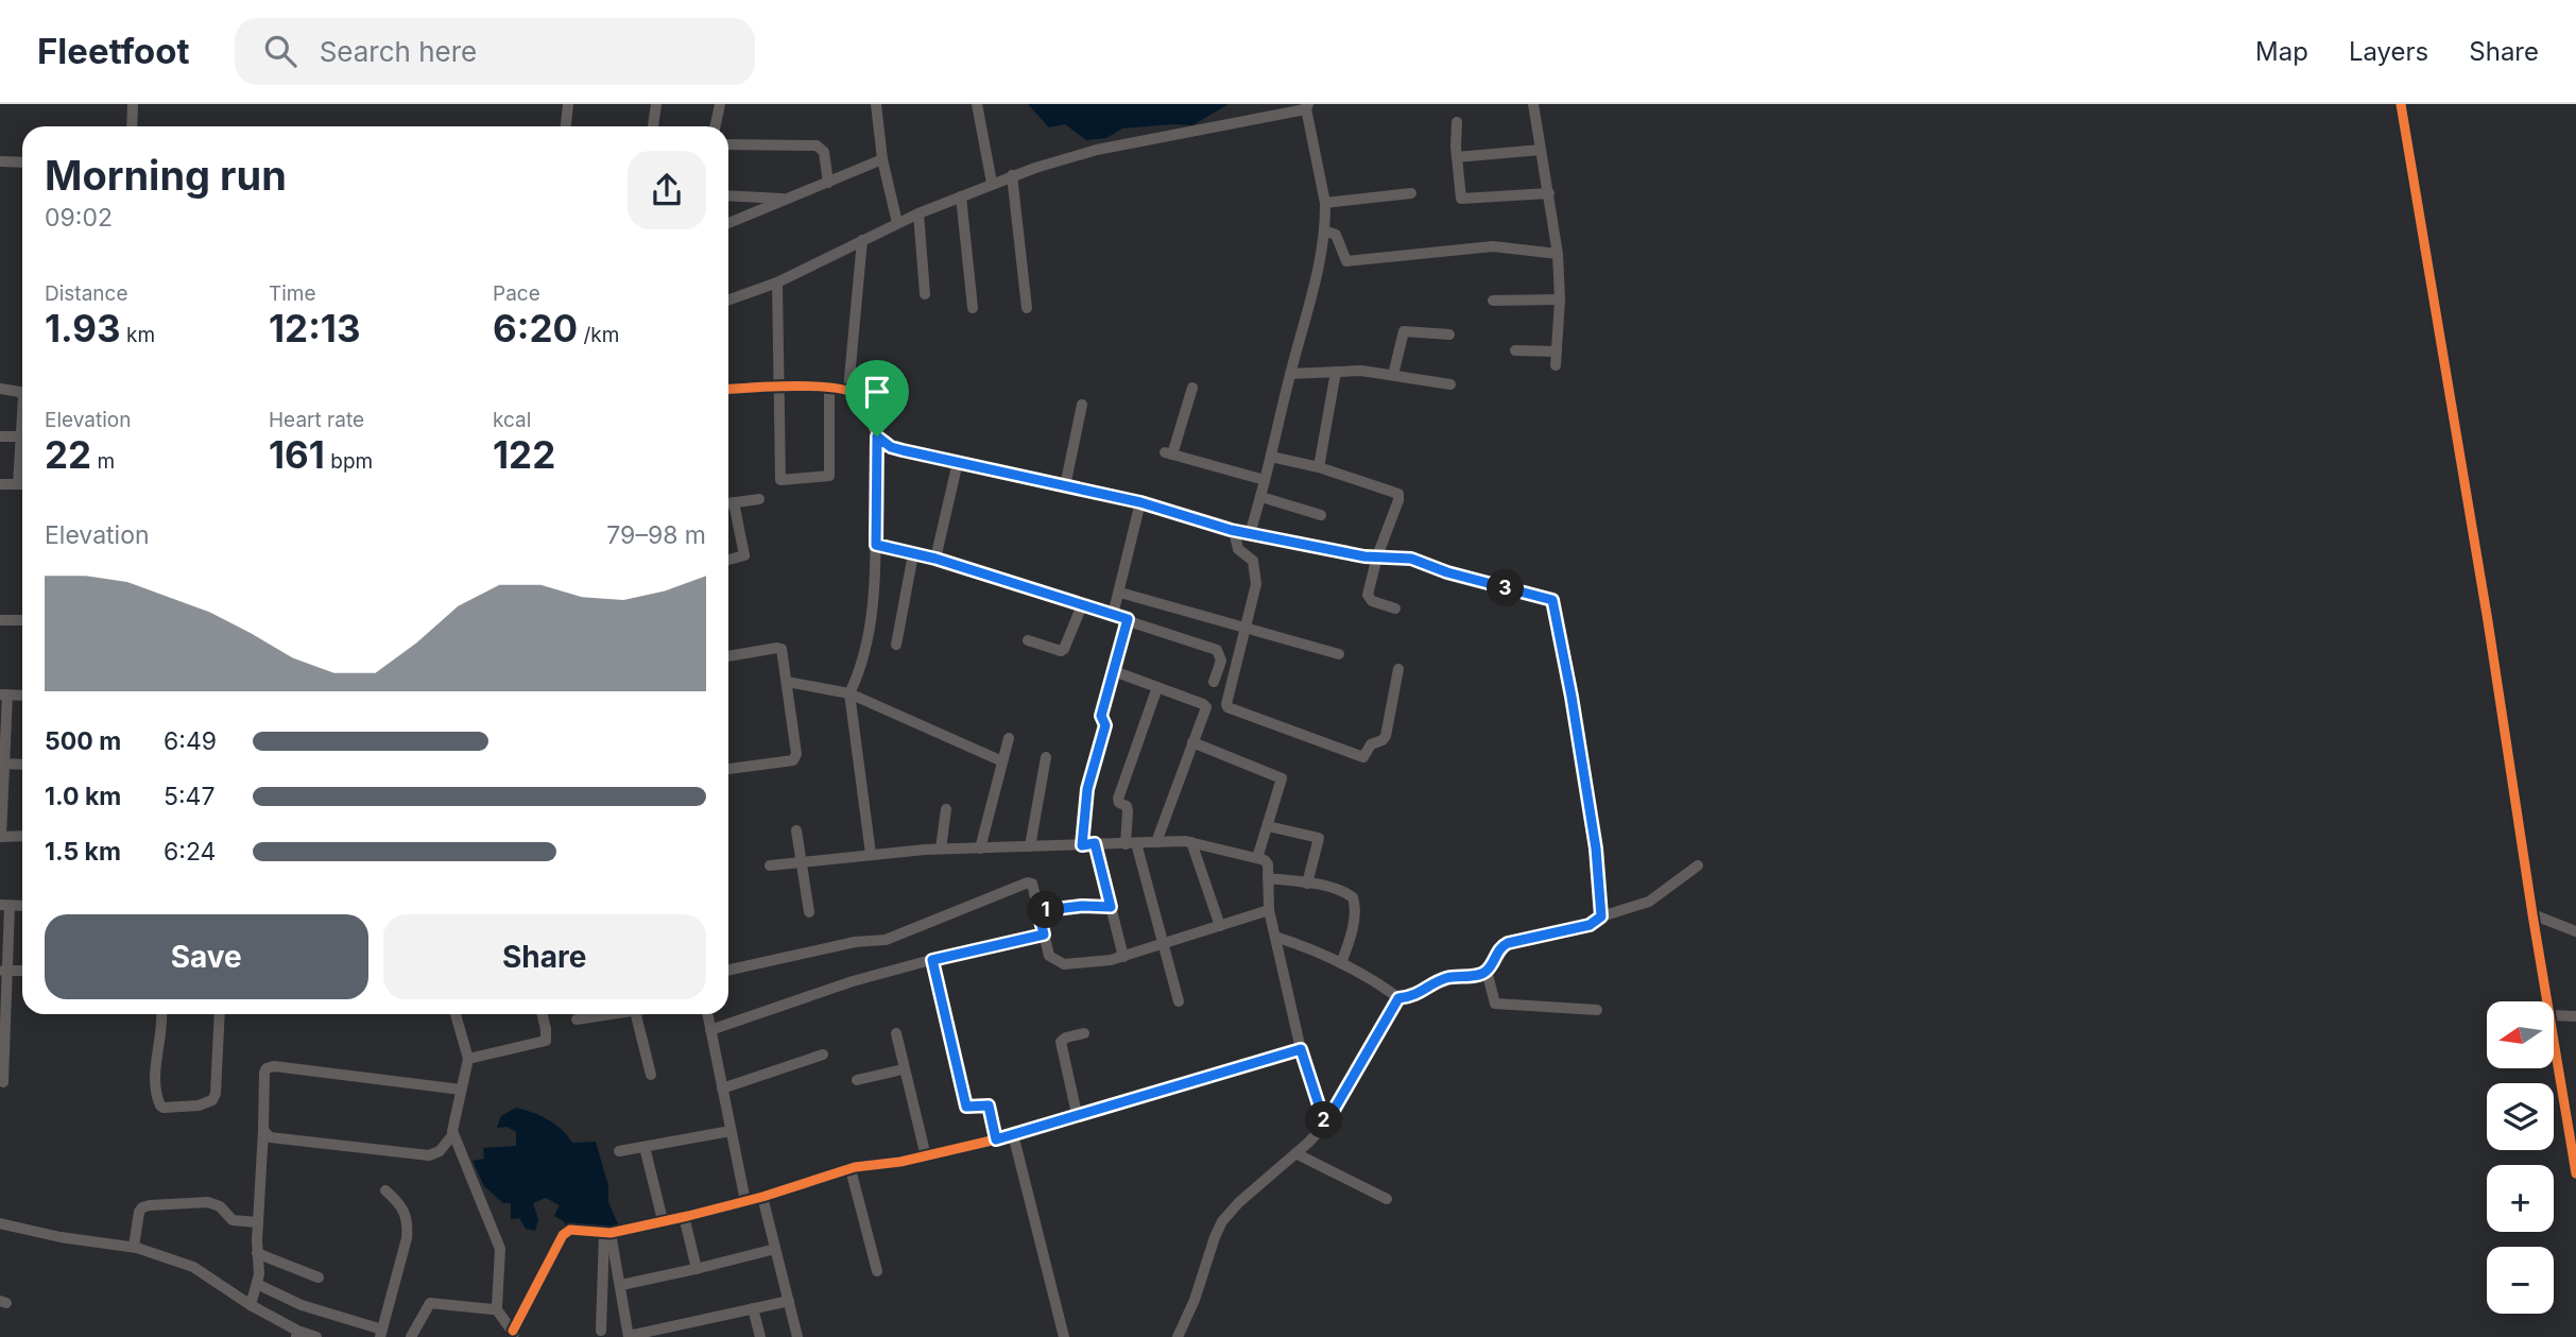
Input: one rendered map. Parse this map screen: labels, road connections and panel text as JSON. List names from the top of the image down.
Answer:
{
  "north": "left",
  "page": {
    "header": "Fleetfoot",
    "search": "Search here",
    "nav": ["Map", "Layers", "Share"],
    "heading": ["Morning run", "09:02"],
    "stats": [
      ["Distance", "1.93 km"],
      ["Time", "12:13"],
      ["Pace", "6:20 /km"],
      ["Elevation", "22 m"],
      ["Heart rate", "161 bpm"],
      ["kcal", "122"]
    ],
    "chart": ["Elevation", "79–98 m"],
    "pins": ["3", "1", "2"],
    "list": [
      {
        "name": "500 m",
        "note": "6:49"
      },
      {
        "name": "1.0 km",
        "note": "5:47"
      },
      {
        "name": "1.5 km",
        "note": "6:24"
      }
    ],
    "buttons": ["Save", "Share"],
    "map_buttons": ["+", "−"]
  }
}
